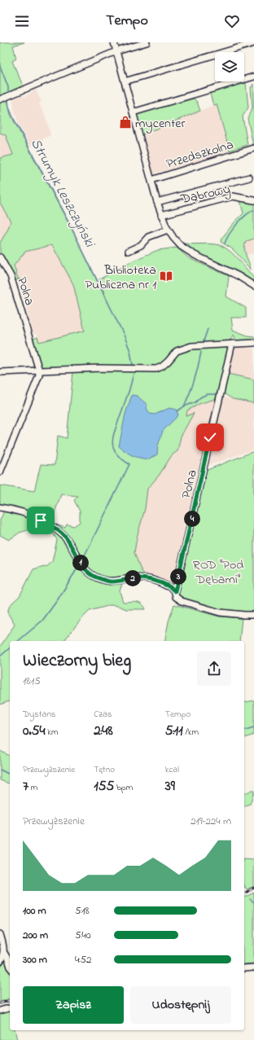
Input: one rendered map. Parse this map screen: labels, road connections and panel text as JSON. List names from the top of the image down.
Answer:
{
  "streets": {
    "street": ["Przedszkolna", "Dąbrowy", "Polna"]
  },
  "water": ["Strumyk Leszczyński"],
  "parks": ["ROD \"Pod Dębami\""],
  "places": {
    "shop": ["mycenter"],
    "library": ["Biblioteka Publiczna nr 1"]
  },
  "page": {
    "header": "Tempo",
    "pins": [
      "4",
      "1",
      "3",
      "2"
    ],
    "heading": ["Wieczorny bieg", "18:15"],
    "stats": [
      ["Dystans", "0.54 km"],
      ["Czas", "2:48"],
      ["Tempo", "5:11 /km"],
      ["Przewyższenie", "7 m"],
      ["Tętno", "155 bpm"],
      ["kcal", "39"]
    ],
    "chart": ["Przewyższenie", "219–224 m"],
    "list": [
      {
        "name": "100 m",
        "note": "5:18"
      },
      {
        "name": "200 m",
        "note": "5:40"
      },
      {
        "name": "300 m",
        "note": "4:52"
      }
    ],
    "buttons": ["Zapisz", "Udostępnij"]
  }
}
